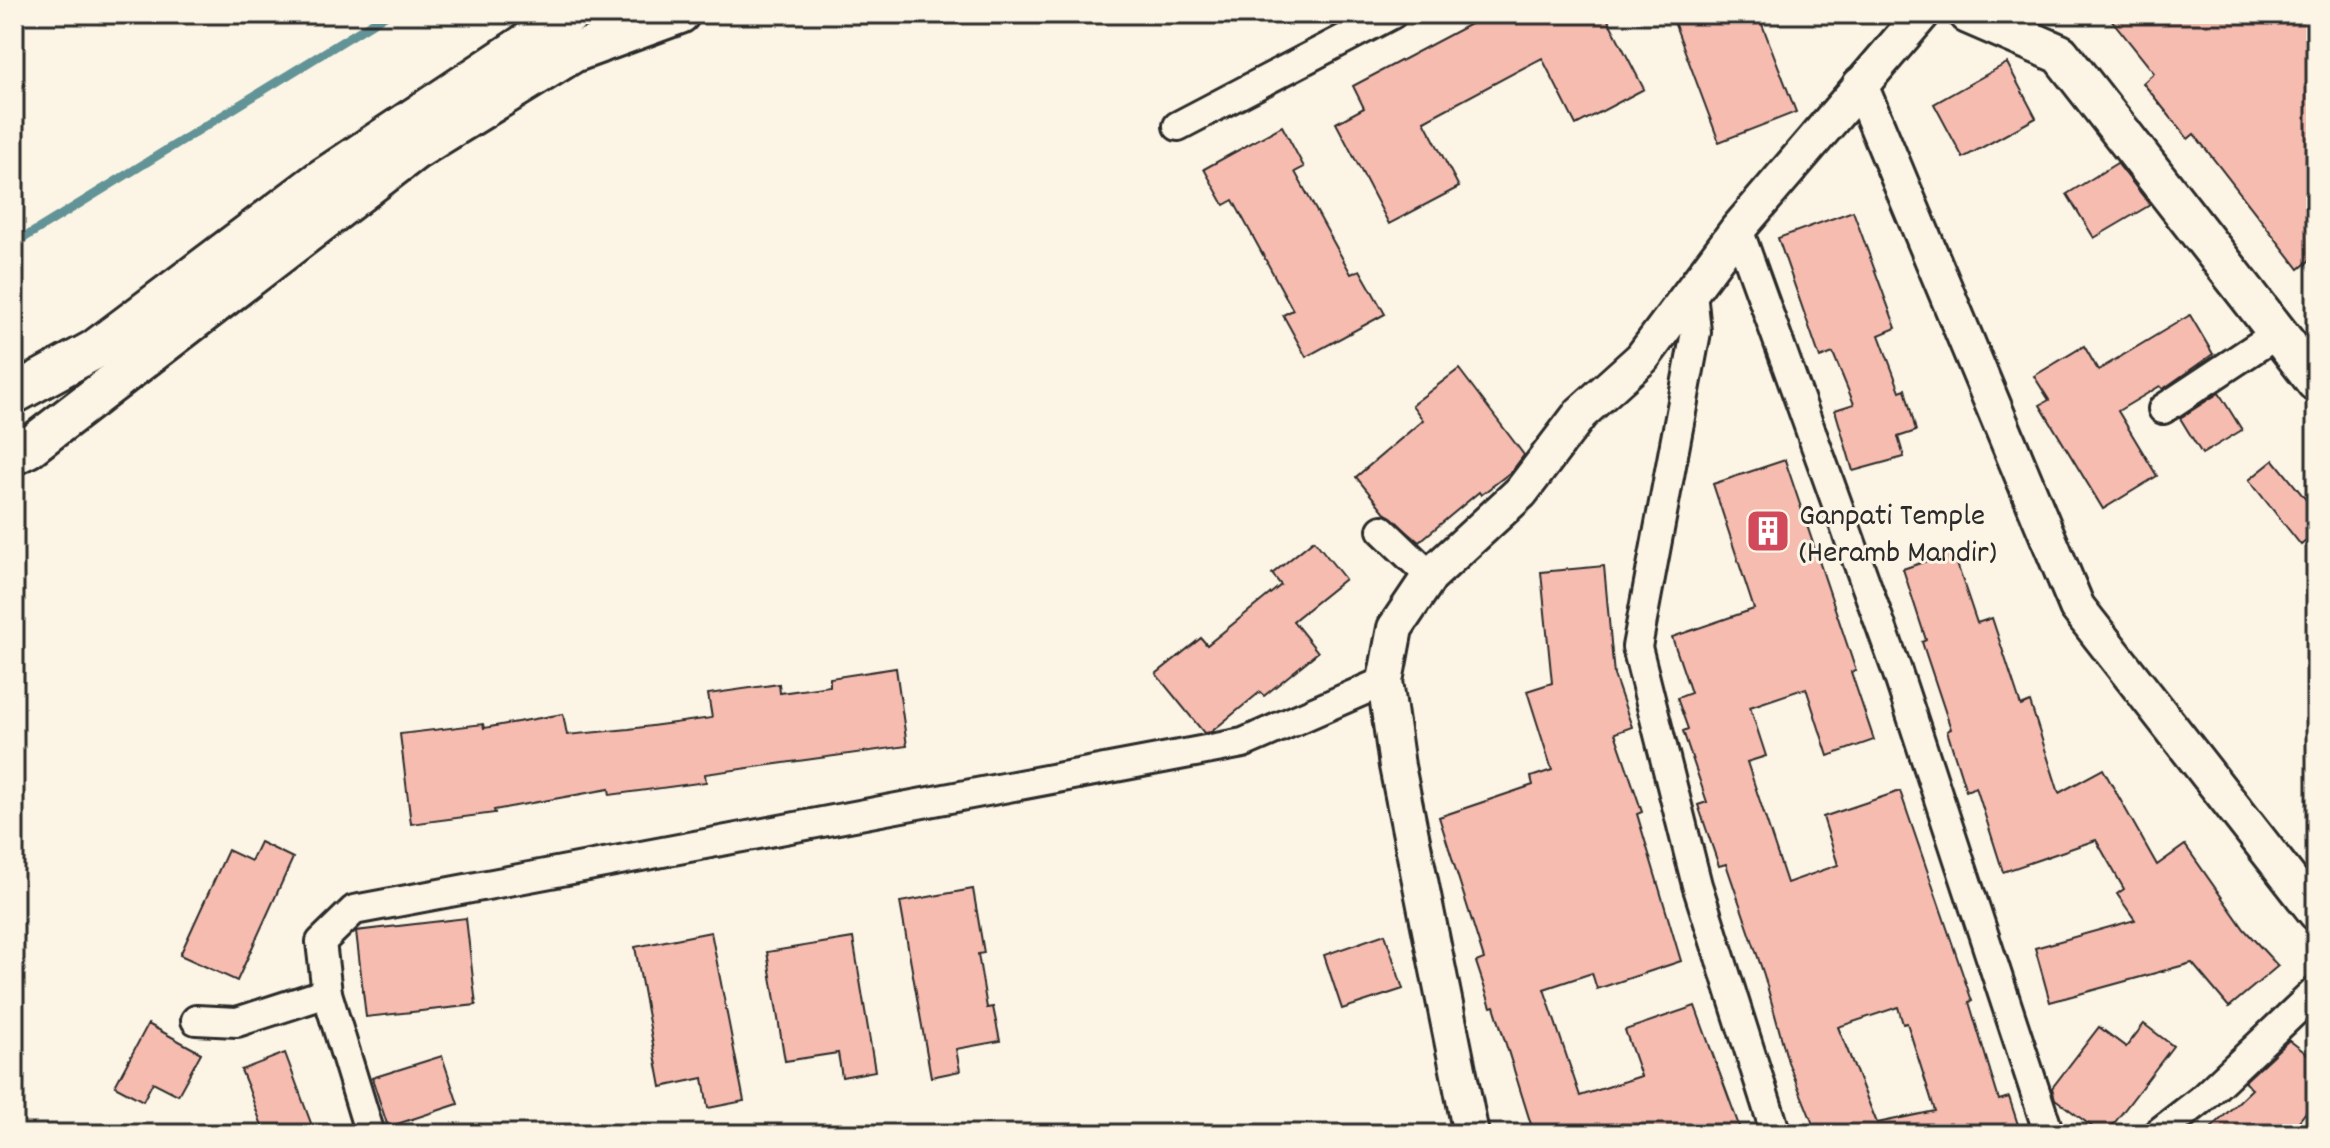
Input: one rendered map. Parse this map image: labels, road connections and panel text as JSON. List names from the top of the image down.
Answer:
{
  "places": {
    "building": ["Ganpati Temple (Heramb Mandir)"]
  }
}
